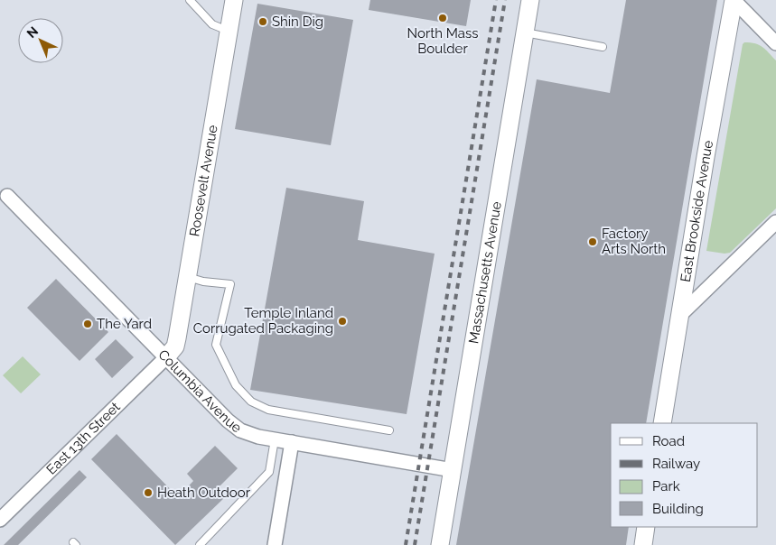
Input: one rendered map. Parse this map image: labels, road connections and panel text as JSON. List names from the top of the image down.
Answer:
{
  "streets": {
    "street": [
      "Roosevelt Avenue",
      "East Brookside Avenue",
      "Massachusetts Avenue",
      "Columbia Avenue",
      "East 13th Street"
    ]
  },
  "crossings": [
    ["Roosevelt Avenue", "Columbia Avenue"],
    ["Roosevelt Avenue", "East 13th Street"],
    ["Massachusetts Avenue", "Columbia Avenue"],
    ["Columbia Avenue", "East 13th Street"]
  ],
  "places": [
    "North Mass Boulder",
    "Shin Dig",
    "Factory Arts North",
    "Temple Inland Corrugated Packaging",
    "The Yard",
    "Heath Outdoor"
  ],
  "legend": [
    "Road",
    "Railway",
    "Park",
    "Building"
  ],
  "north": "top left"
}
